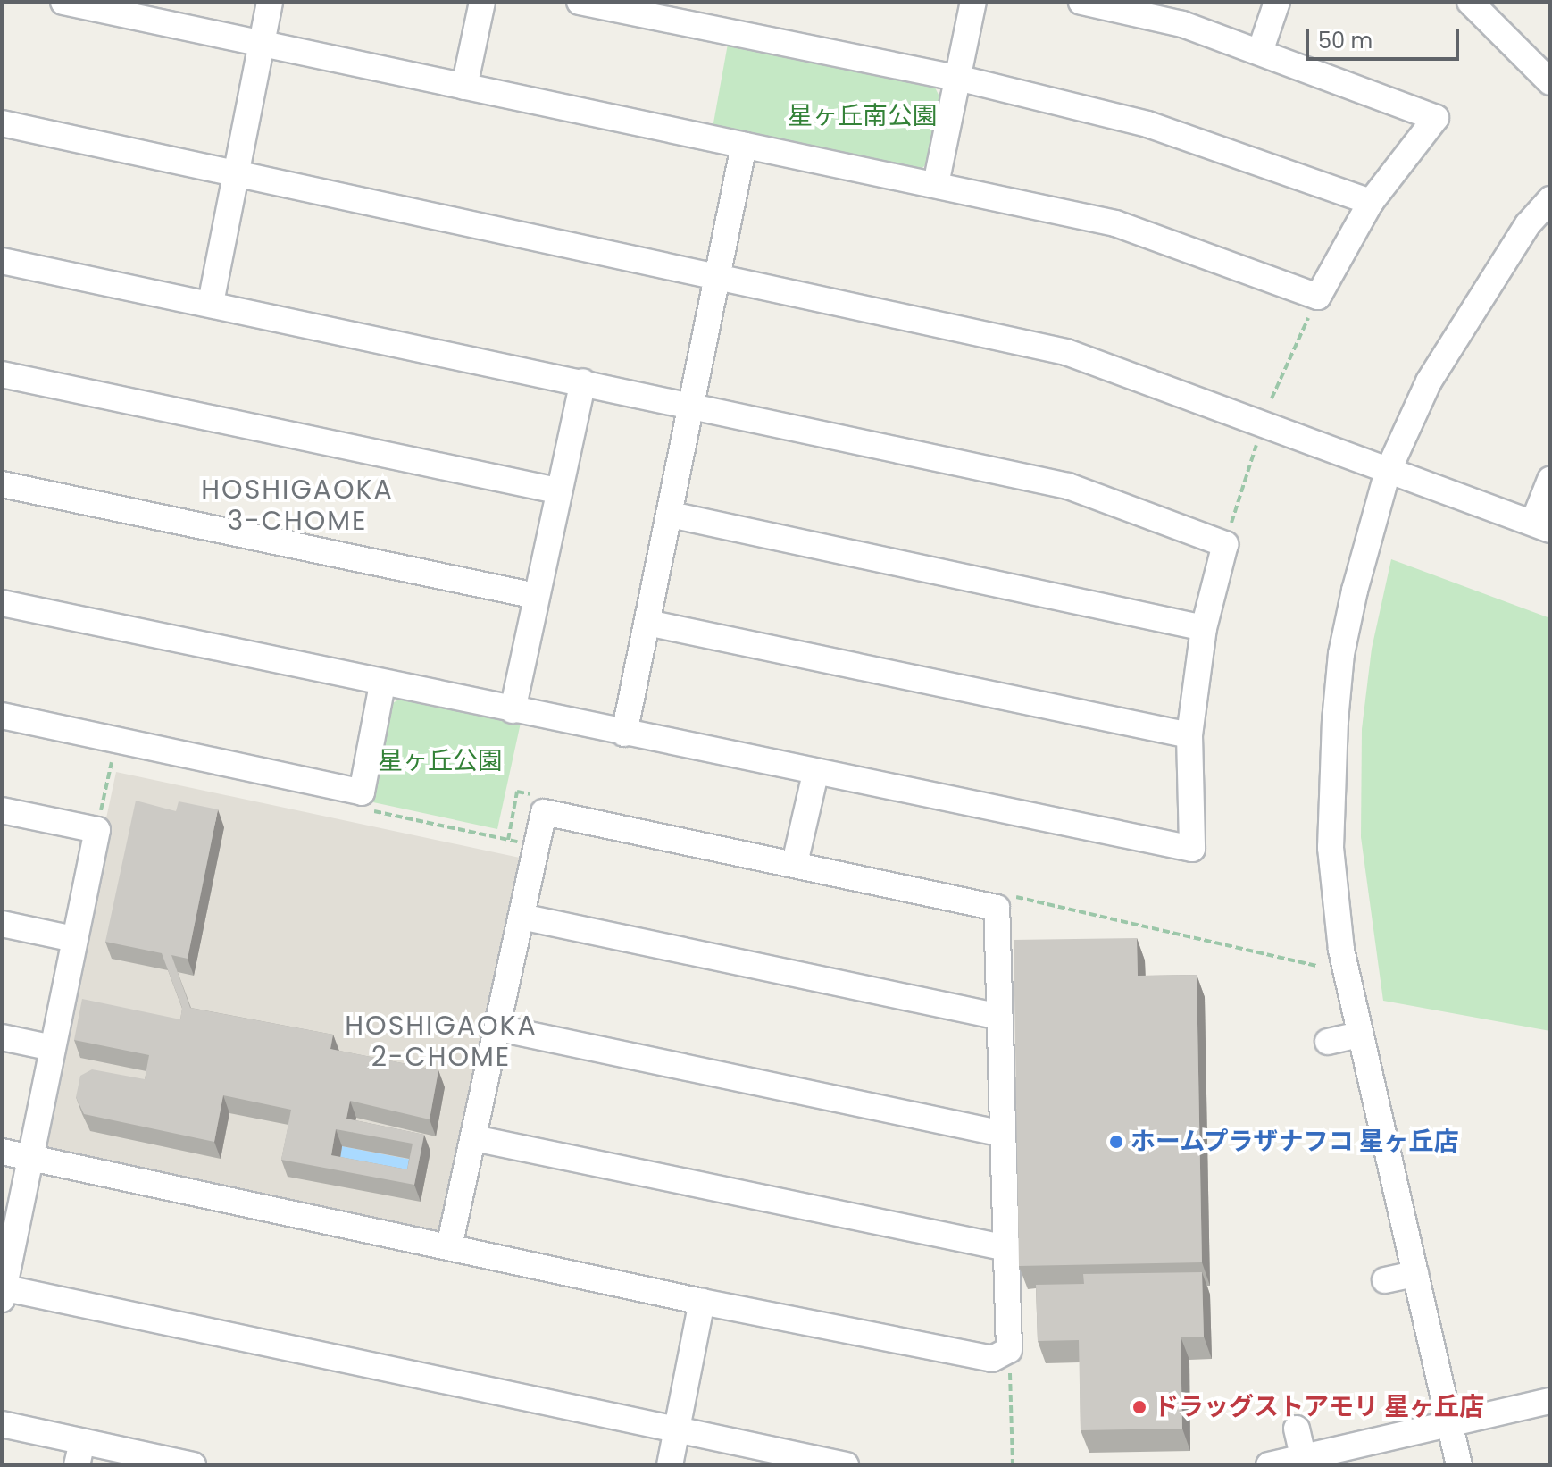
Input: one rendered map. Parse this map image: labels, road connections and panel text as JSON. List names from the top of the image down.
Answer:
{
  "districts": ["HOSHIGAOKA 3-CHOME", "HOSHIGAOKA 2-CHOME"],
  "parks": ["星ヶ丘南公園", "星ヶ丘公園"],
  "places": ["ホームプラザナフコ 星ヶ丘店", "ドラッグストアモリ 星ヶ丘店"],
  "scale_bar": "50 m"
}
